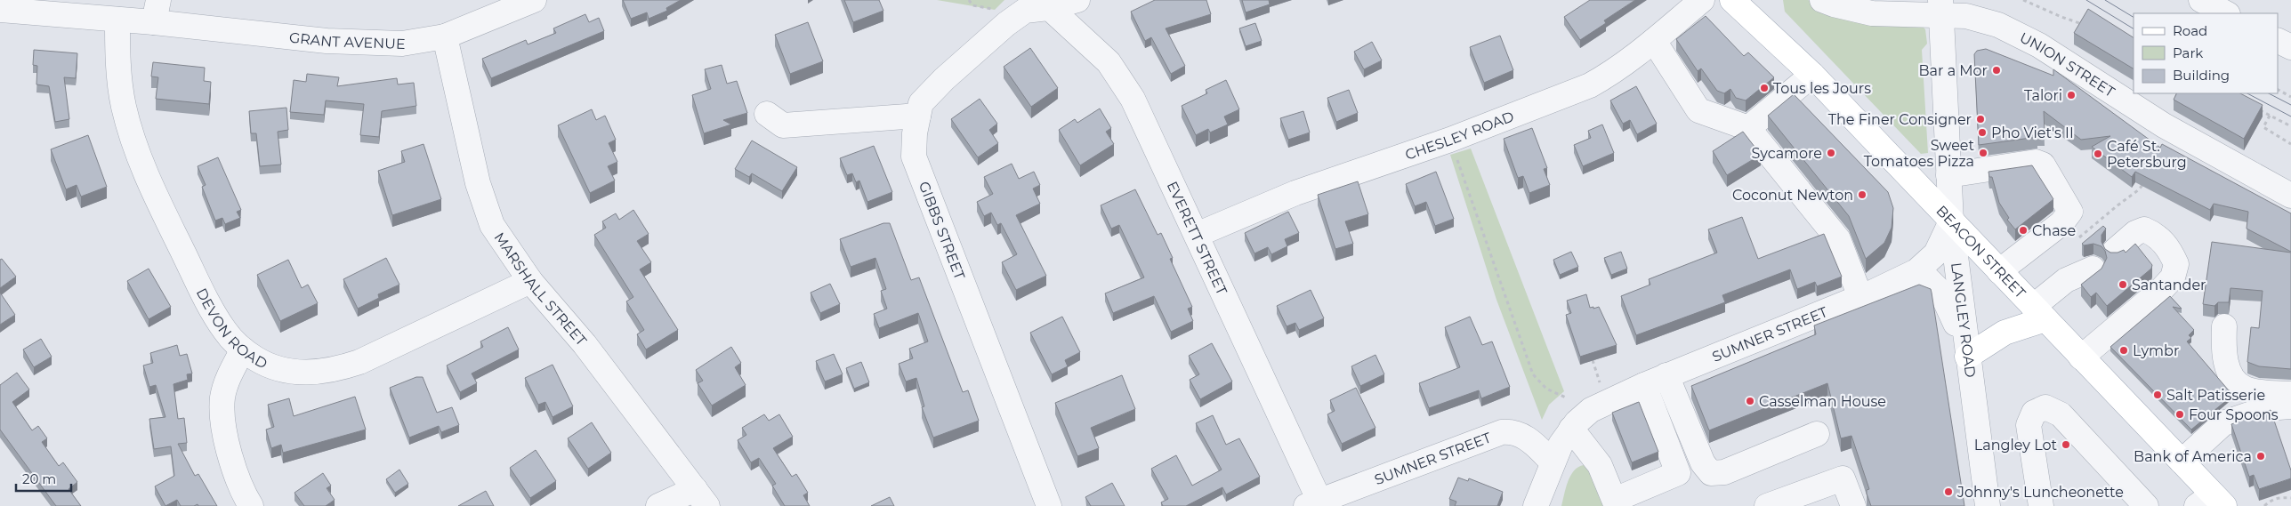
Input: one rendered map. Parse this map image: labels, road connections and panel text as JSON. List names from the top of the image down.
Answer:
{
  "streets": {
    "main road": ["BEACON STREET"],
    "street": [
      "GRANT AVENUE",
      "UNION STREET",
      "CHESLEY ROAD",
      "GIBBS STREET",
      "EVERETT STREET",
      "MARSHALL STREET",
      "LANGLEY ROAD",
      "DEVON ROAD",
      "SUMNER STREET"
    ]
  },
  "crossings": [
    ["GRANT AVENUE", "MARSHALL STREET"],
    ["GRANT AVENUE", "DEVON ROAD"],
    ["UNION STREET", "LANGLEY ROAD"],
    ["CHESLEY ROAD", "EVERETT STREET"],
    ["GIBBS STREET", "EVERETT STREET"],
    ["EVERETT STREET", "SUMNER STREET"],
    ["BEACON STREET", "LANGLEY ROAD"],
    ["BEACON STREET", "SUMNER STREET"],
    ["MARSHALL STREET", "DEVON ROAD"],
    ["LANGLEY ROAD", "SUMNER STREET"]
  ],
  "places": [
    "Bar a Mor",
    "Tous les Jours",
    "Talori",
    "The Finer Consigner",
    "Pho Viet's II",
    "Sycamore",
    "Sweet Tomatoes Pizza",
    "Café St. Petersburg",
    "Coconut Newton",
    "Chase",
    "Santander",
    "Lymbr",
    "Salt Patisserie",
    "Casselman House",
    "Four Spoons",
    "Langley Lot",
    "Bank of America",
    "Johnny's Luncheonette"
  ],
  "legend": ["Road", "Park", "Building"],
  "scale_bar": "20 m"
}
